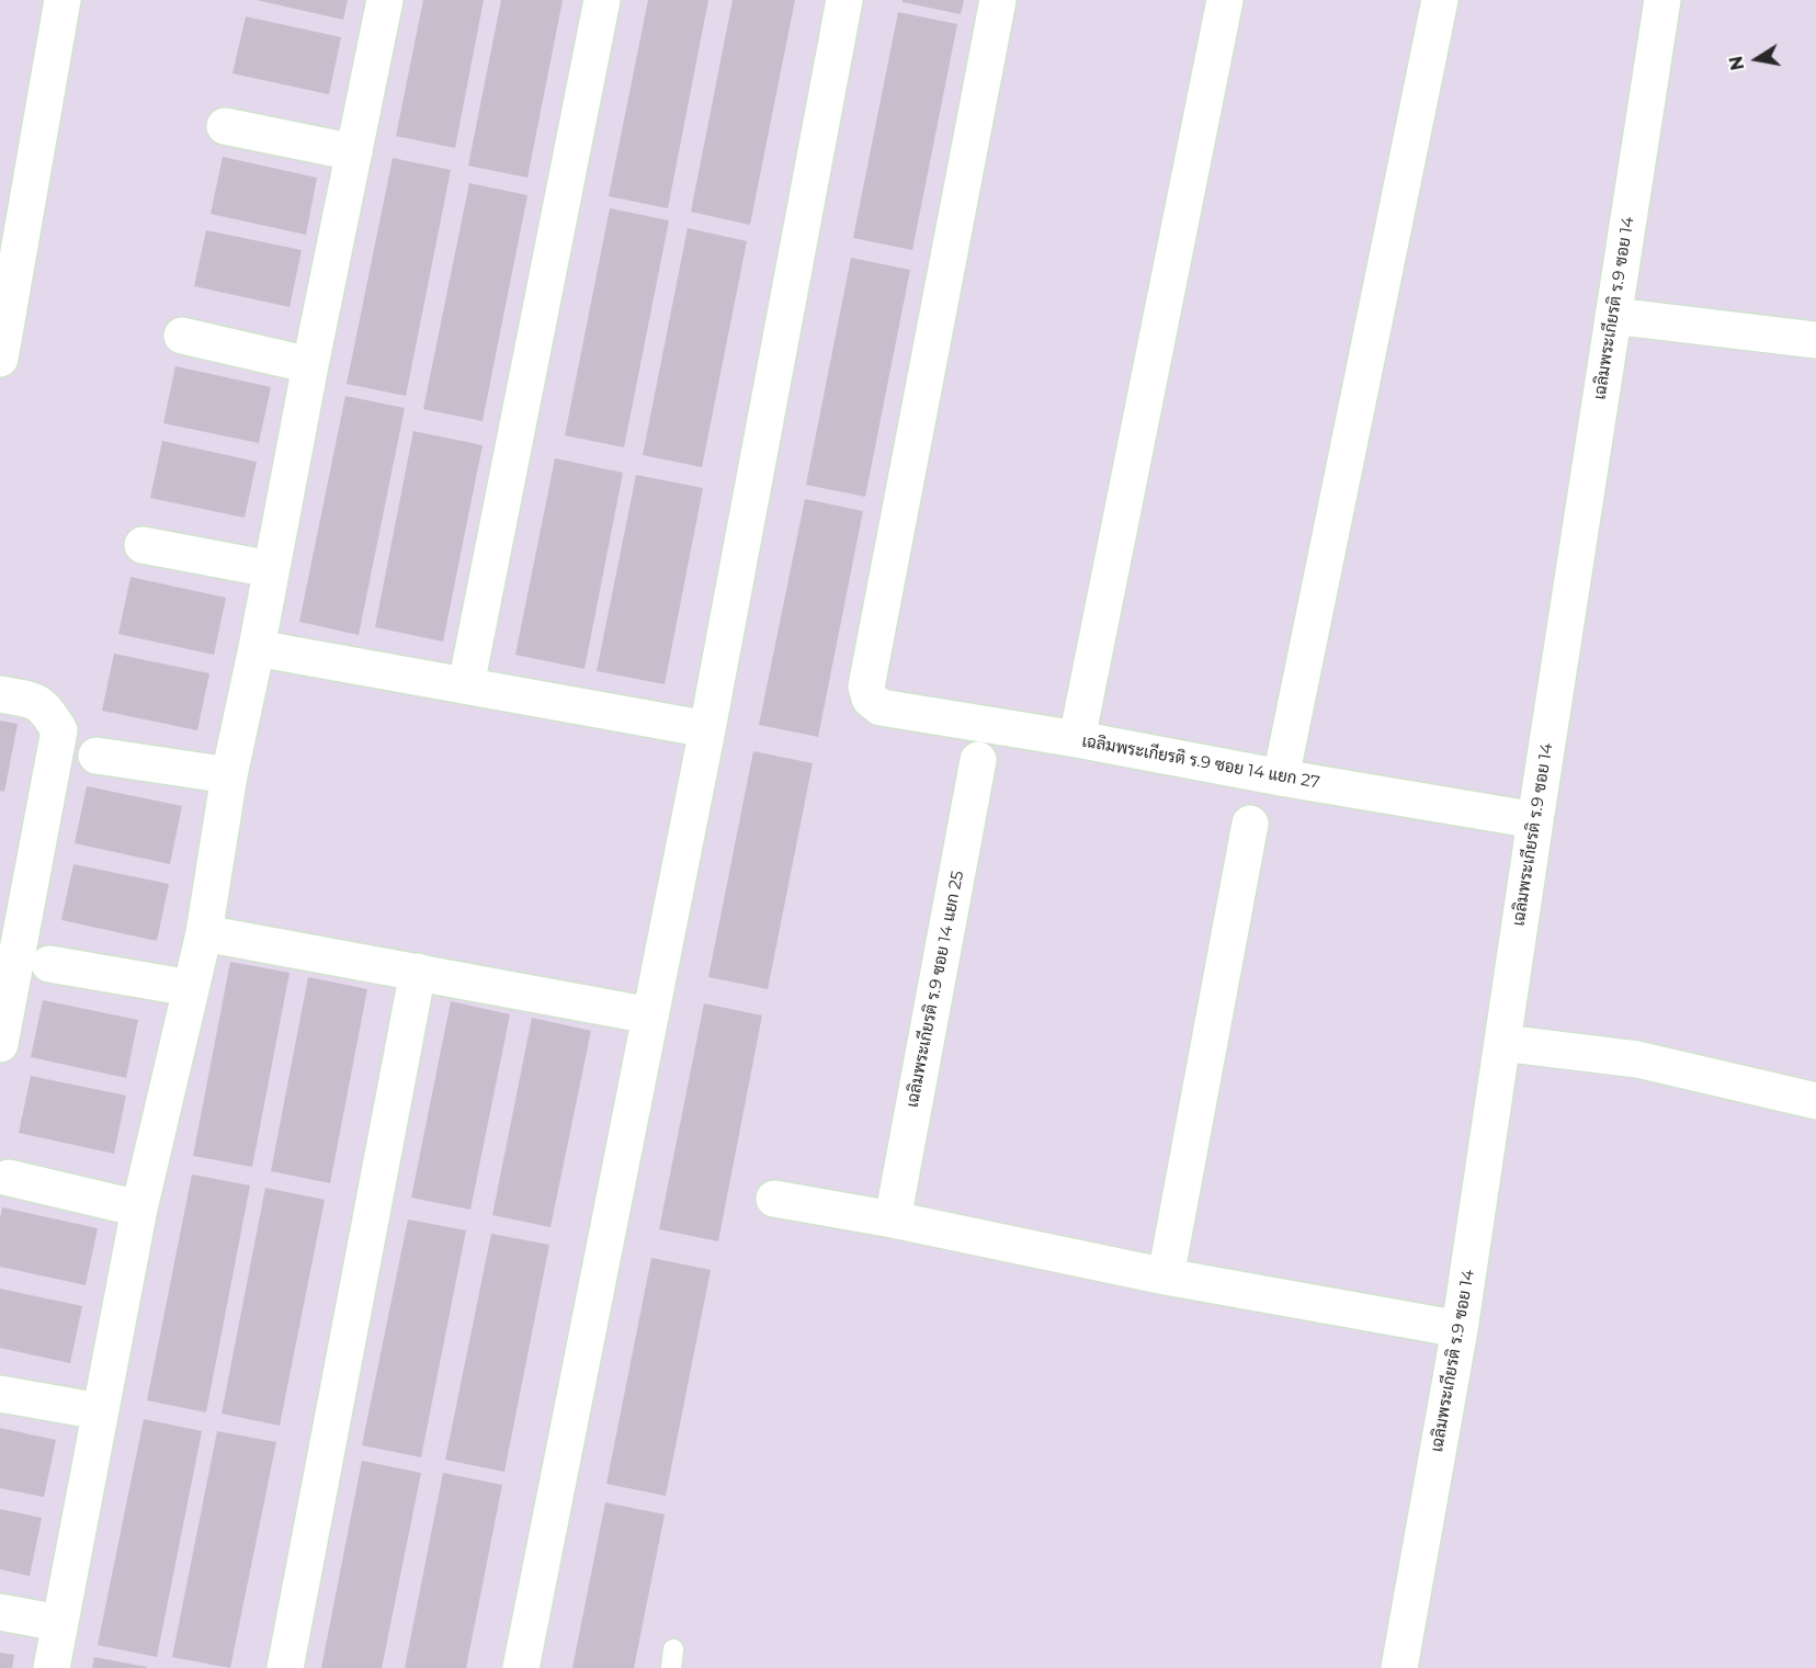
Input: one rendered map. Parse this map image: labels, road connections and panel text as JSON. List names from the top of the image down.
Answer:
{
  "streets": {
    "street": ["เฉลิมพระเกียรติ ร.9 ซอย 14", "เฉลิมพระเกียรติ ร.9 ซอย 14 แยก 27", "เฉลิมพระเกียรติ ร.9 ซอย 14 แยก 25"]
  },
  "crossings": [
    ["เฉลิมพระเกียรติ ร.9 ซอย 14", "เฉลิมพระเกียรติ ร.9 ซอย 14 แยก 27"]
  ],
  "north": "left"
}
